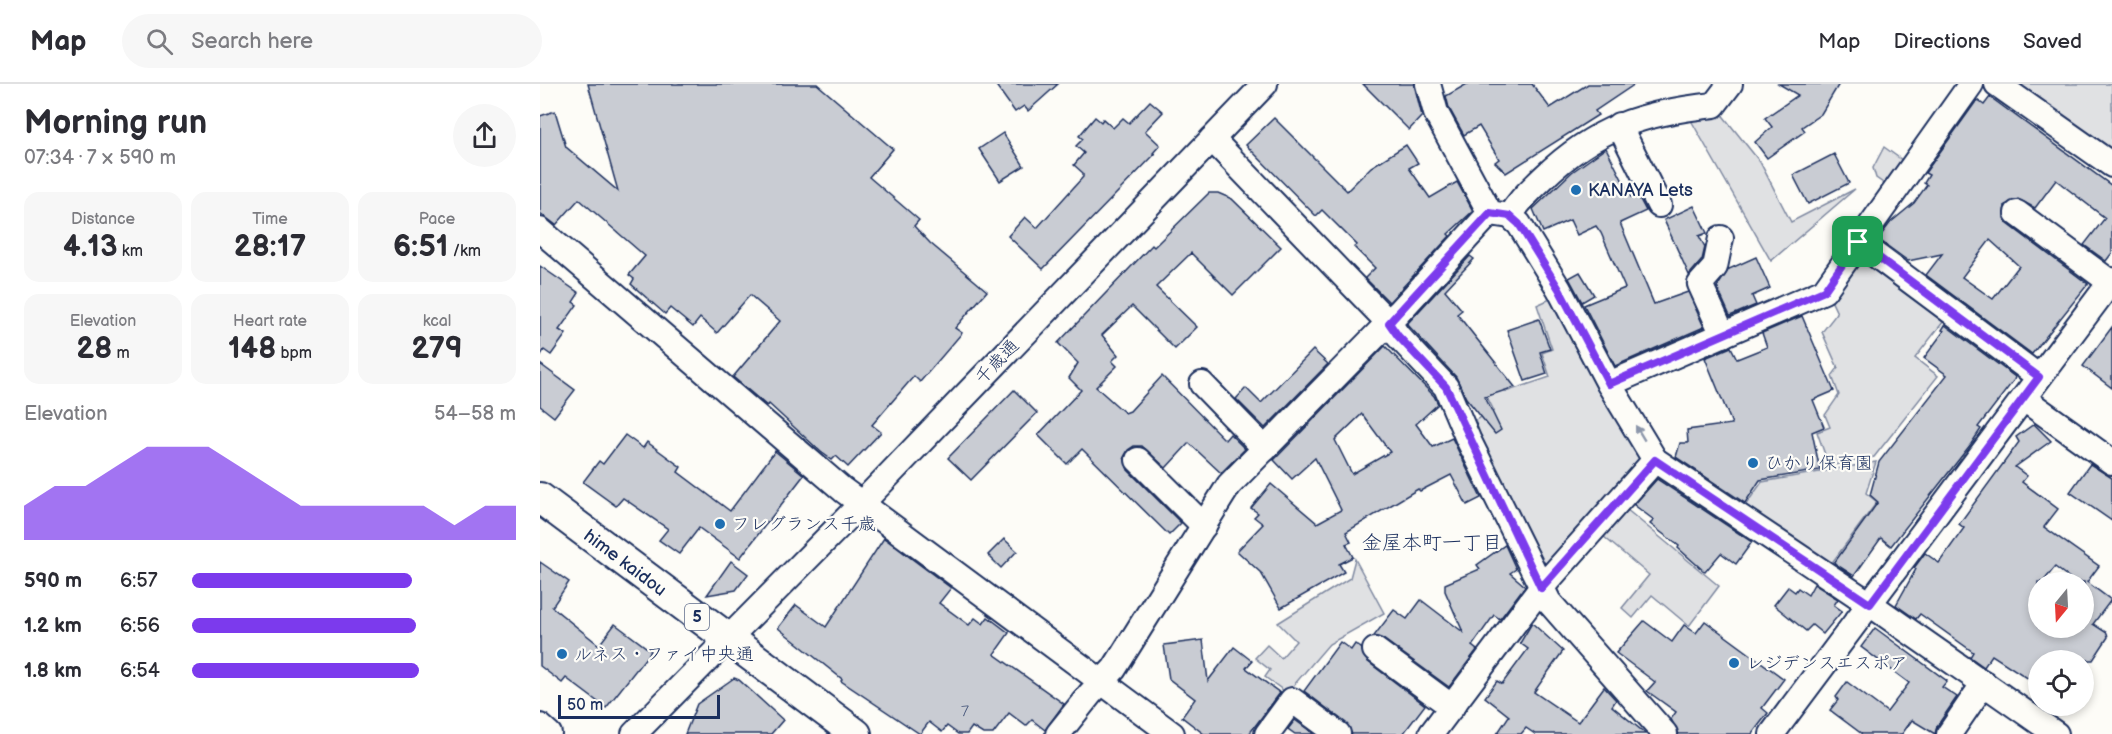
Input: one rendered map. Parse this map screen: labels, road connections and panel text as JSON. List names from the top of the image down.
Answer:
{
  "streets": {
    "main road": ["hime kaidou", "5"],
    "street": ["千歳通"]
  },
  "crossings": [
    ["千歳通", "hime kaidou"]
  ],
  "districts": ["金屋本町一丁目"],
  "places": [
    "KANAYA Lets",
    "ひかり保育園",
    "フレグランス千歳",
    "ルネス・ファイ中央通",
    "レジデンスエスポア"
  ],
  "house_numbers": ["７"],
  "scale_bar": "50 m",
  "north": "bottom",
  "page": {
    "header": "Map",
    "search": "Search here",
    "nav": ["Map", "Directions", "Saved"],
    "heading": ["Morning run", "07:34 · 7 × 590 m"],
    "stats": [
      ["Distance", "4.13 km"],
      ["Time", "28:17"],
      ["Pace", "6:51 /km"],
      ["Elevation", "28 m"],
      ["Heart rate", "148 bpm"],
      ["kcal", "279"]
    ],
    "chart": ["Elevation", "54–58 m"],
    "list": [
      {
        "name": "590 m",
        "note": "6:57"
      },
      {
        "name": "1.2 km",
        "note": "6:56"
      },
      {
        "name": "1.8 km",
        "note": "6:54"
      }
    ],
    "scale": "50 m"
  }
}
